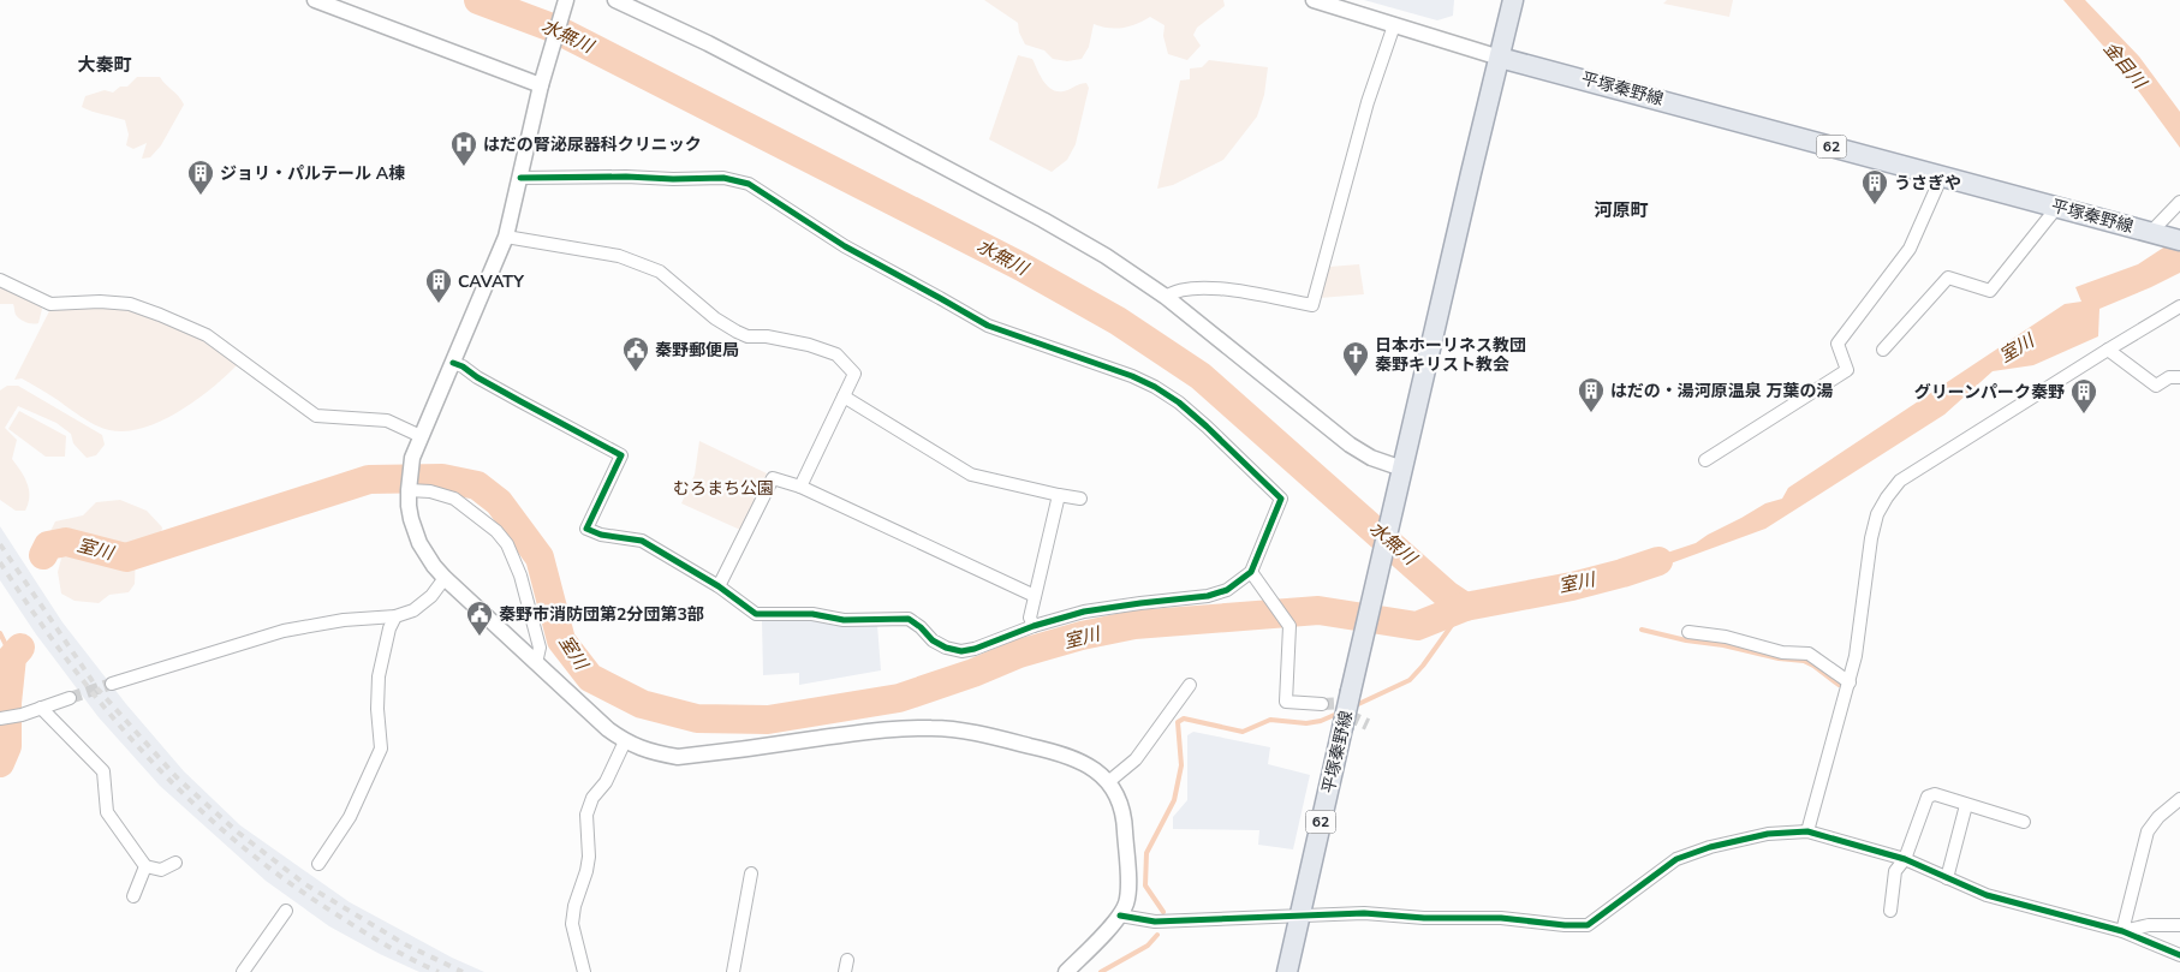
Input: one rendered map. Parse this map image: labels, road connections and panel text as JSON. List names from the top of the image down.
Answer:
{
  "streets": {
    "main road": ["平塚秦野線", "62"]
  },
  "crossings": [
    ["平塚秦野線", "62"]
  ],
  "districts": ["大秦町", "河原町"],
  "water": ["水無川", "金目川", "室川"],
  "parks": ["むろまち公園"],
  "places": {
    "hospital": ["はだの腎泌尿器科クリニック"],
    "building": [
      "ジョリ・パルテール A棟",
      "うさぎや",
      "CAVATY",
      "はだの・湯河原温泉 万葉の湯",
      "グリーンパーク秦野"
    ],
    "public building": ["秦野郵便局", "秦野市消防団第2分団第3部"],
    "church": ["日本ホーリネス教団 秦野キリスト教会"]
  }
}
